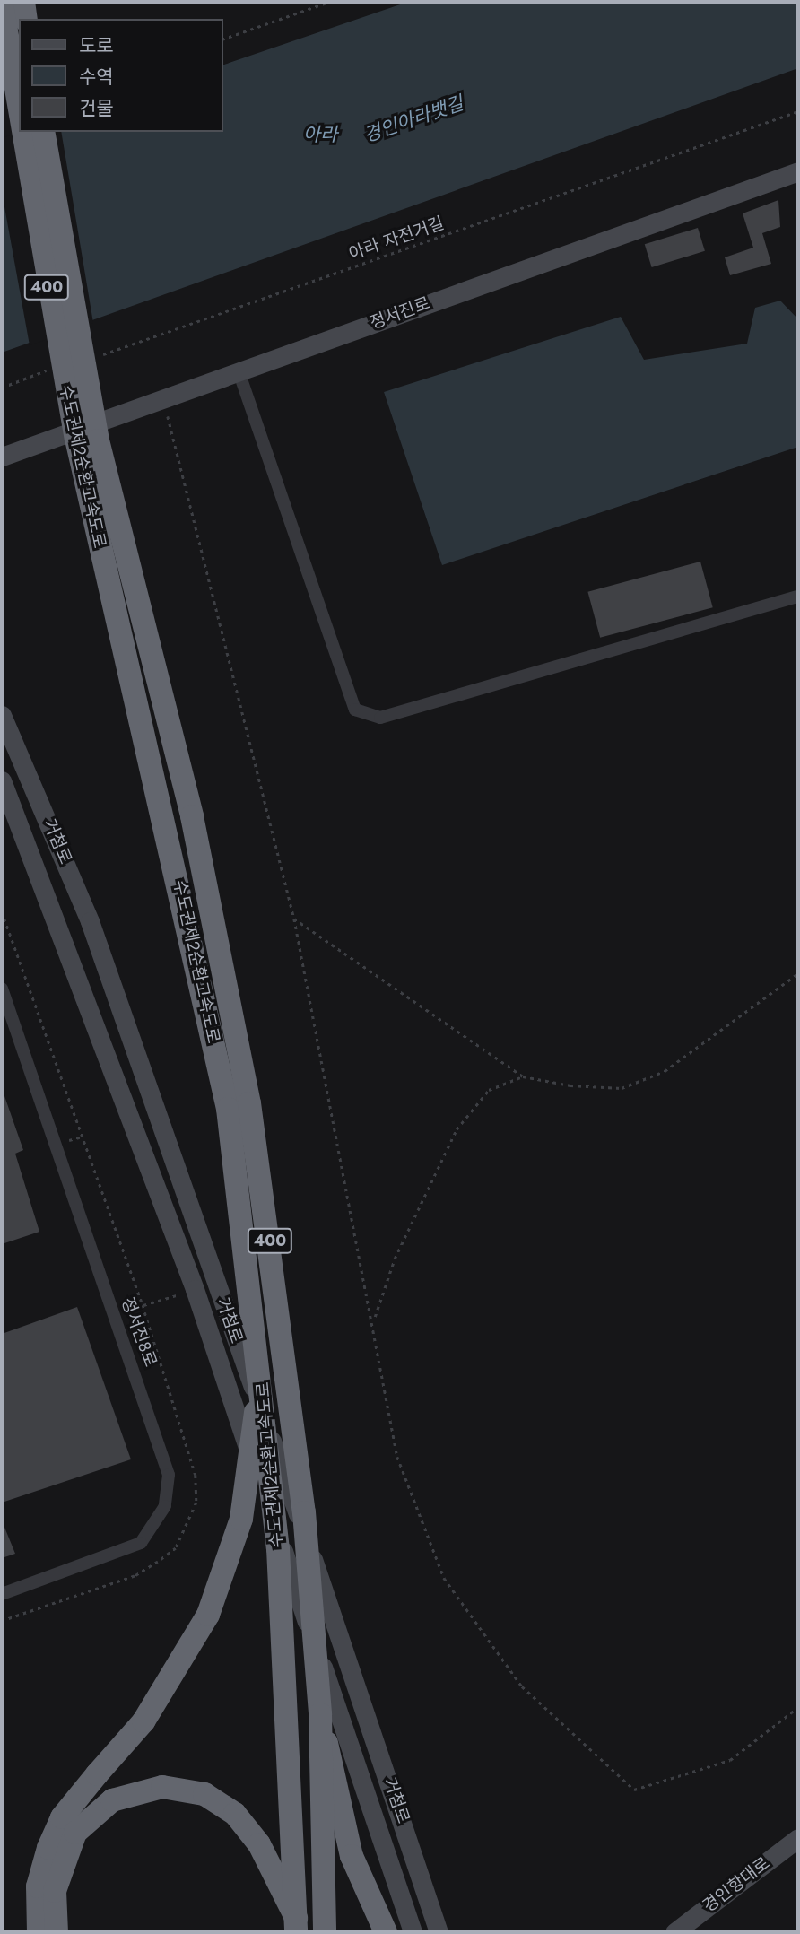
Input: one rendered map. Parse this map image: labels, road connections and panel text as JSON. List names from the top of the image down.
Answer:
{
  "streets": {
    "highway": ["400", "수도권제2순환고속도로"],
    "street": [
      "정서진로",
      "거첨로",
      "정서진8로",
      "경인항대로"
    ],
    "path": ["아라 자전거길"]
  },
  "water": ["경인아라뱃길", "아라"],
  "legend": ["도로", "수역", "건물"]
}
